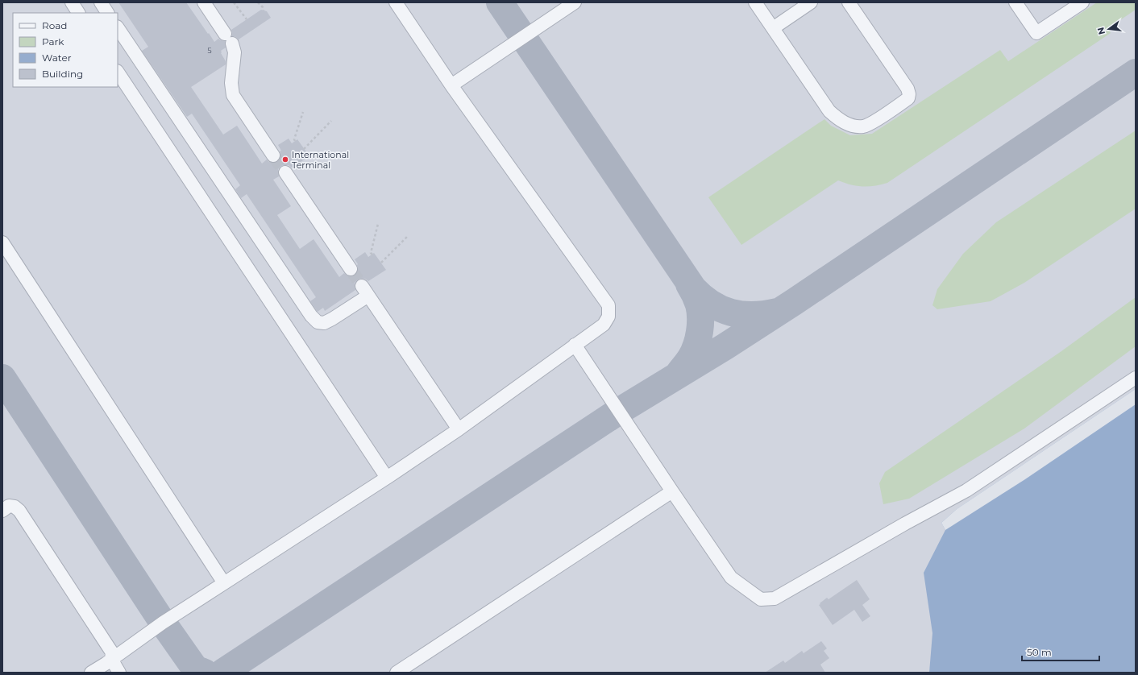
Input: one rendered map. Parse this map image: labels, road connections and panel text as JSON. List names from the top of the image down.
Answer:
{
  "places": ["International Terminal"],
  "house_numbers": ["5"],
  "legend": [
    "Road",
    "Park",
    "Water",
    "Building"
  ],
  "scale_bar": "50 m",
  "north": "left"
}
